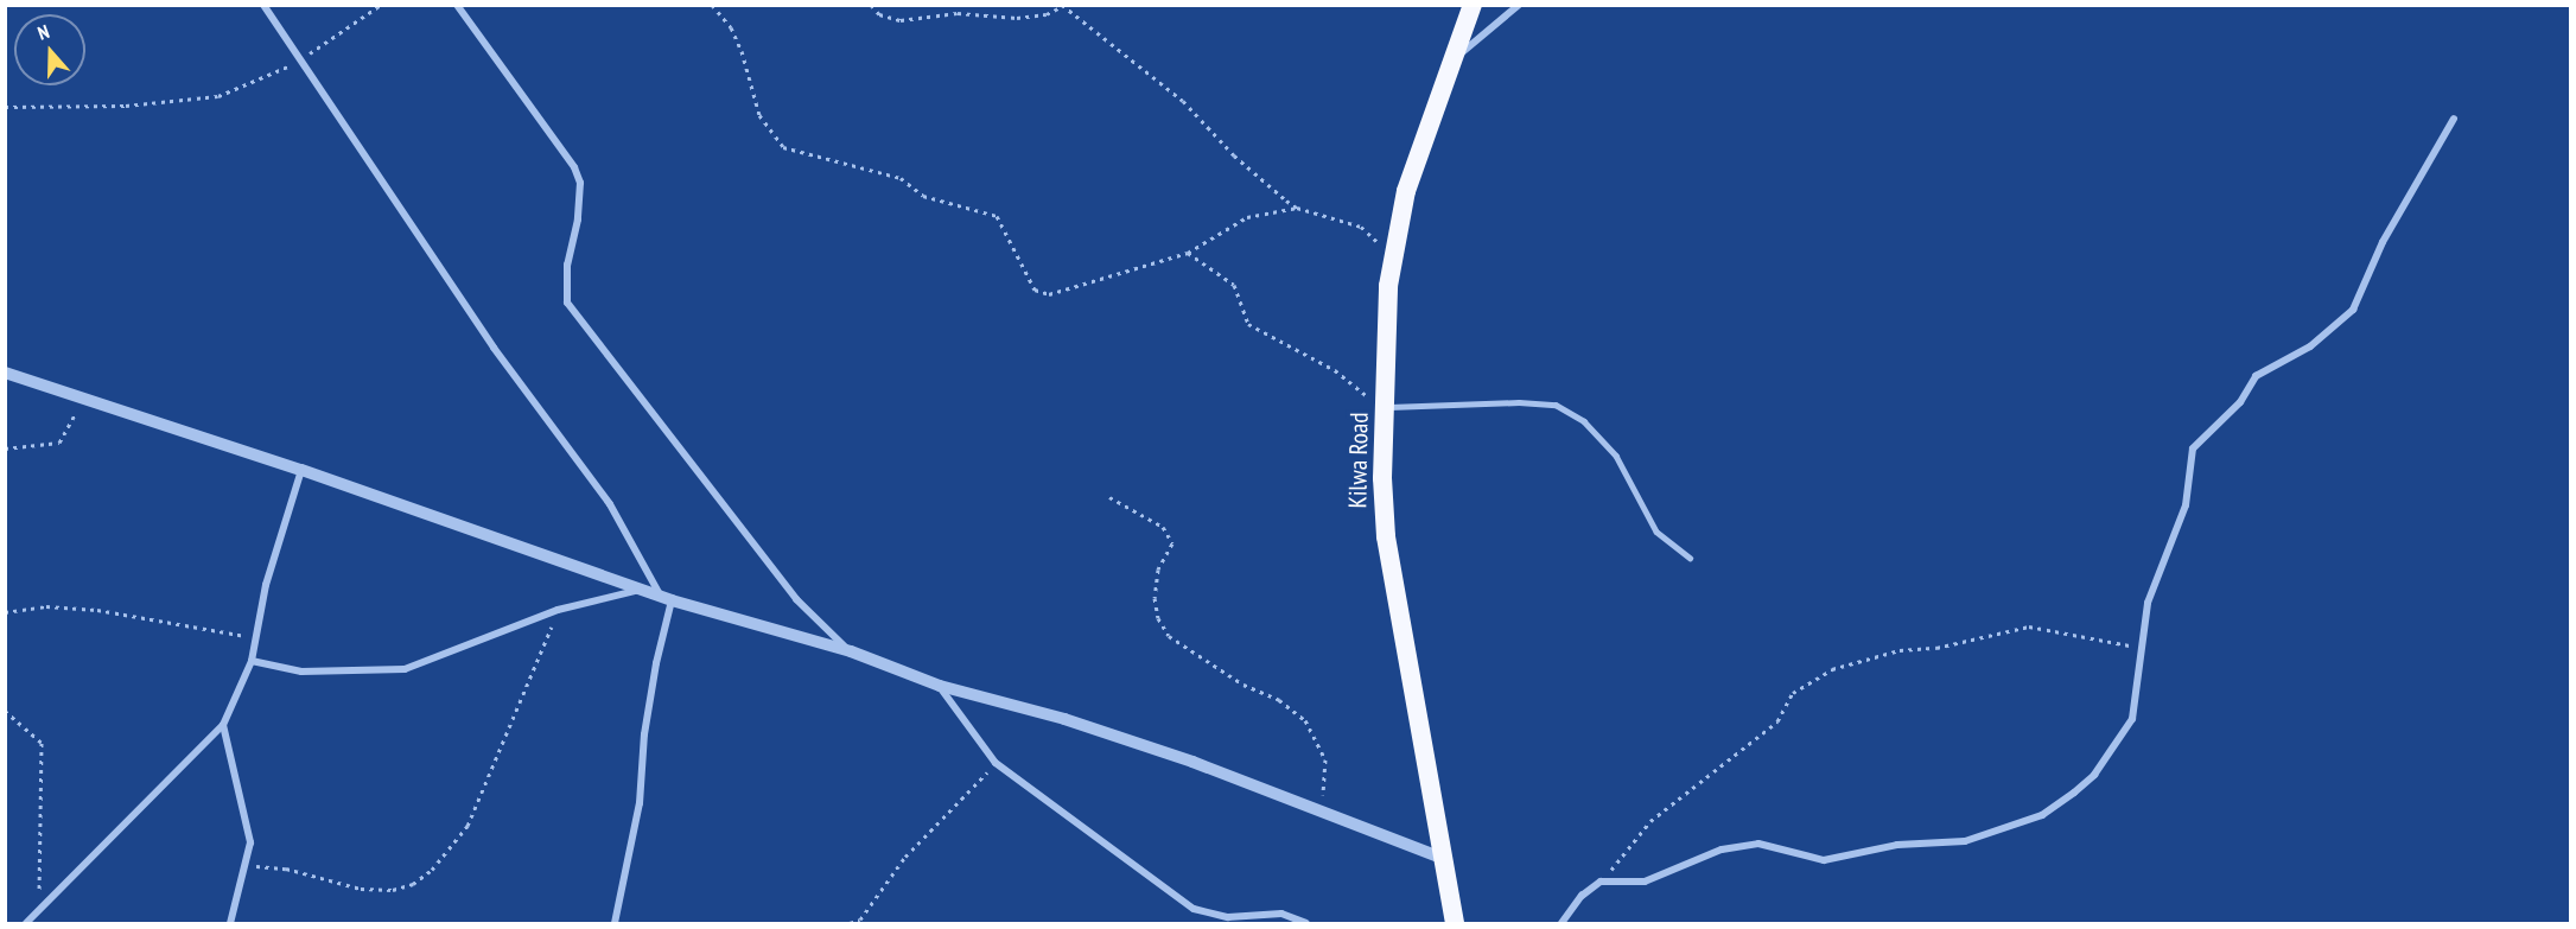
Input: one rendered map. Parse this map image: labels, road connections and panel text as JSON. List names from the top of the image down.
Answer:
{
  "streets": {
    "highway": ["Kilwa Road"]
  },
  "north": "top"
}
